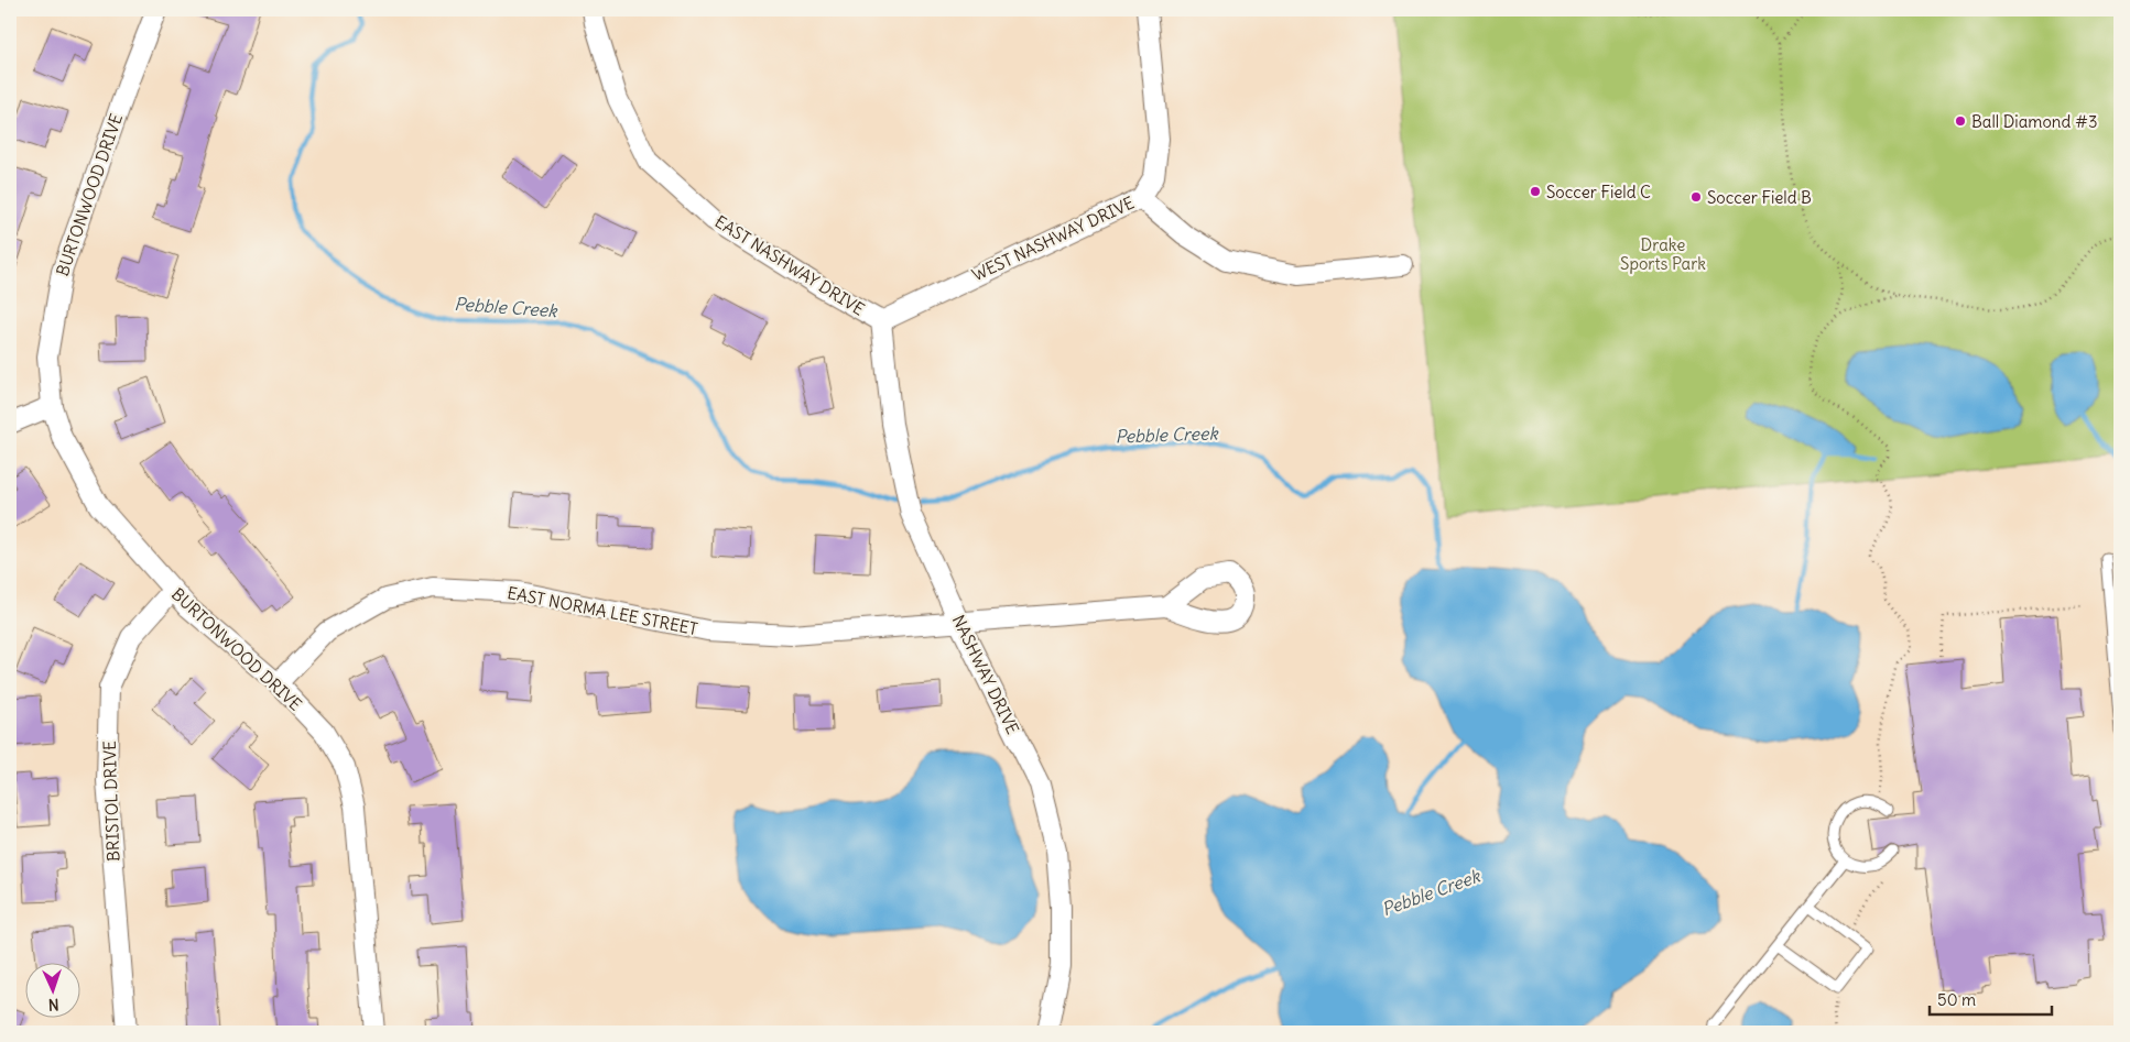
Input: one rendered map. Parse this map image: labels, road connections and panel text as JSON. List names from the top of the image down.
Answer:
{
  "streets": {
    "street": [
      "BURTONWOOD DRIVE",
      "WEST NASHWAY DRIVE",
      "EAST NASHWAY DRIVE",
      "EAST NORMA LEE STREET",
      "NASHWAY DRIVE",
      "BRISTOL DRIVE"
    ]
  },
  "crossings": [
    ["BURTONWOOD DRIVE", "EAST NORMA LEE STREET"],
    ["BURTONWOOD DRIVE", "BRISTOL DRIVE"],
    ["WEST NASHWAY DRIVE", "EAST NASHWAY DRIVE"],
    ["WEST NASHWAY DRIVE", "NASHWAY DRIVE"],
    ["EAST NASHWAY DRIVE", "NASHWAY DRIVE"],
    ["EAST NORMA LEE STREET", "NASHWAY DRIVE"]
  ],
  "water": ["Pebble Creek"],
  "parks": ["Drake Sports Park"],
  "places": ["Ball Diamond #3", "Soccer Field C", "Soccer Field B"],
  "scale_bar": "50 m",
  "north": "bottom"
}
